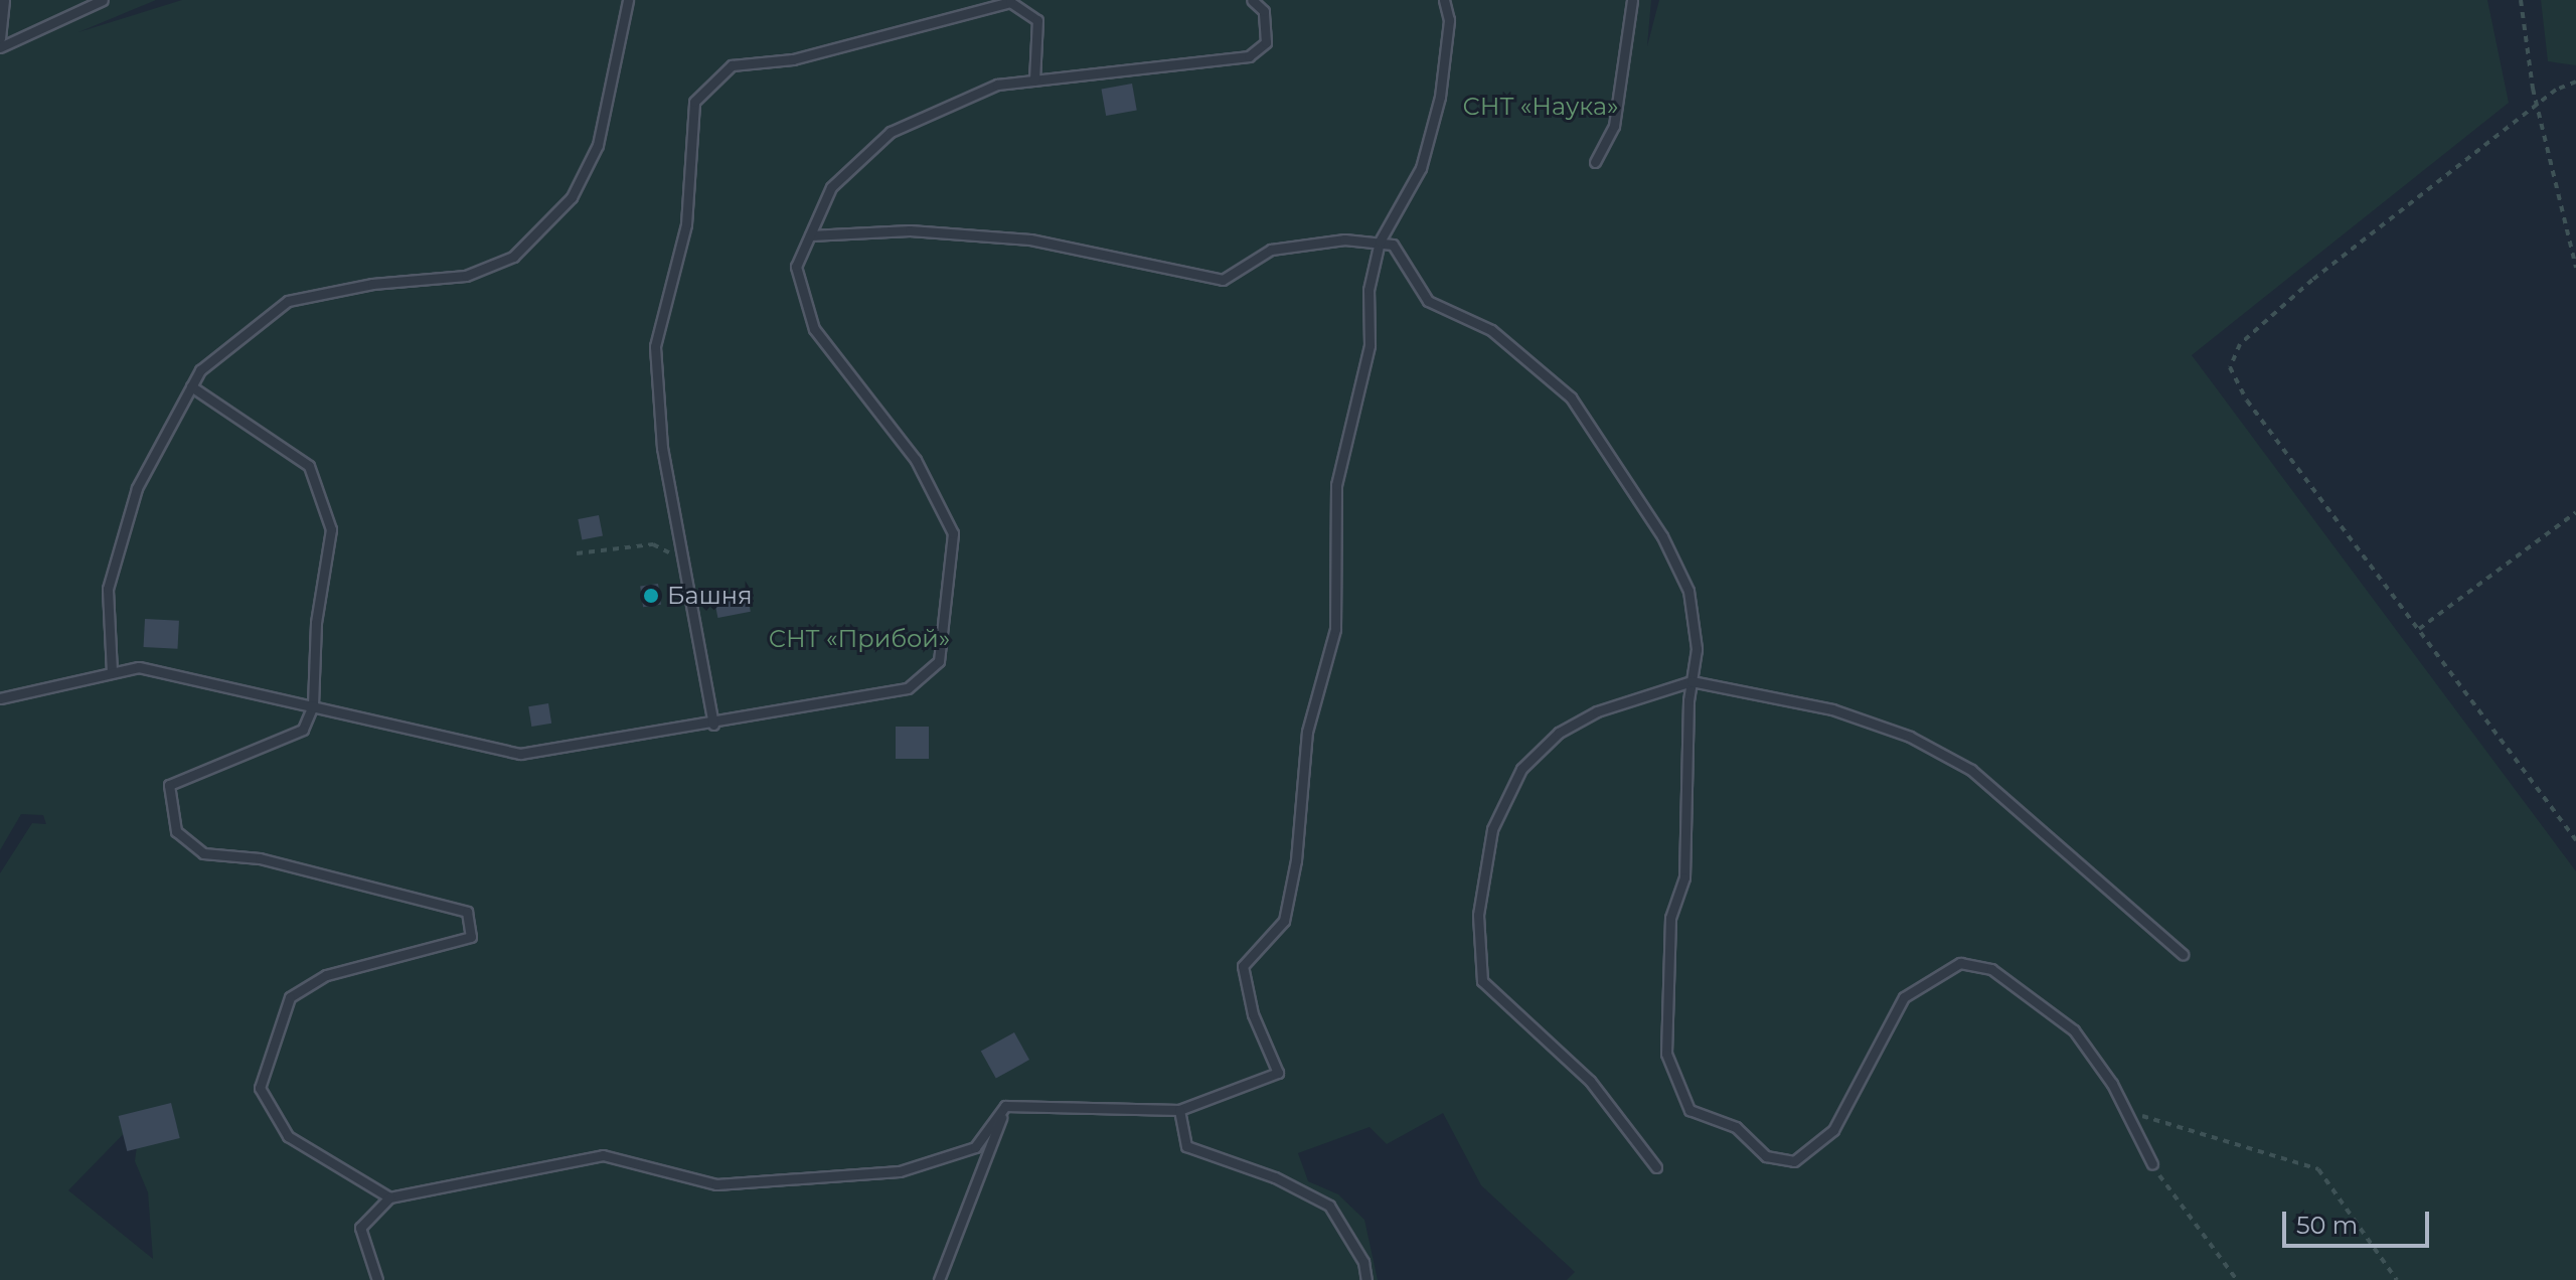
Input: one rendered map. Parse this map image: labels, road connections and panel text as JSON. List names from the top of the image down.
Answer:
{
  "parks": ["СНТ «Наука»", "СНТ «Прибой»"],
  "places": ["Башня"],
  "scale_bar": "50 m"
}
